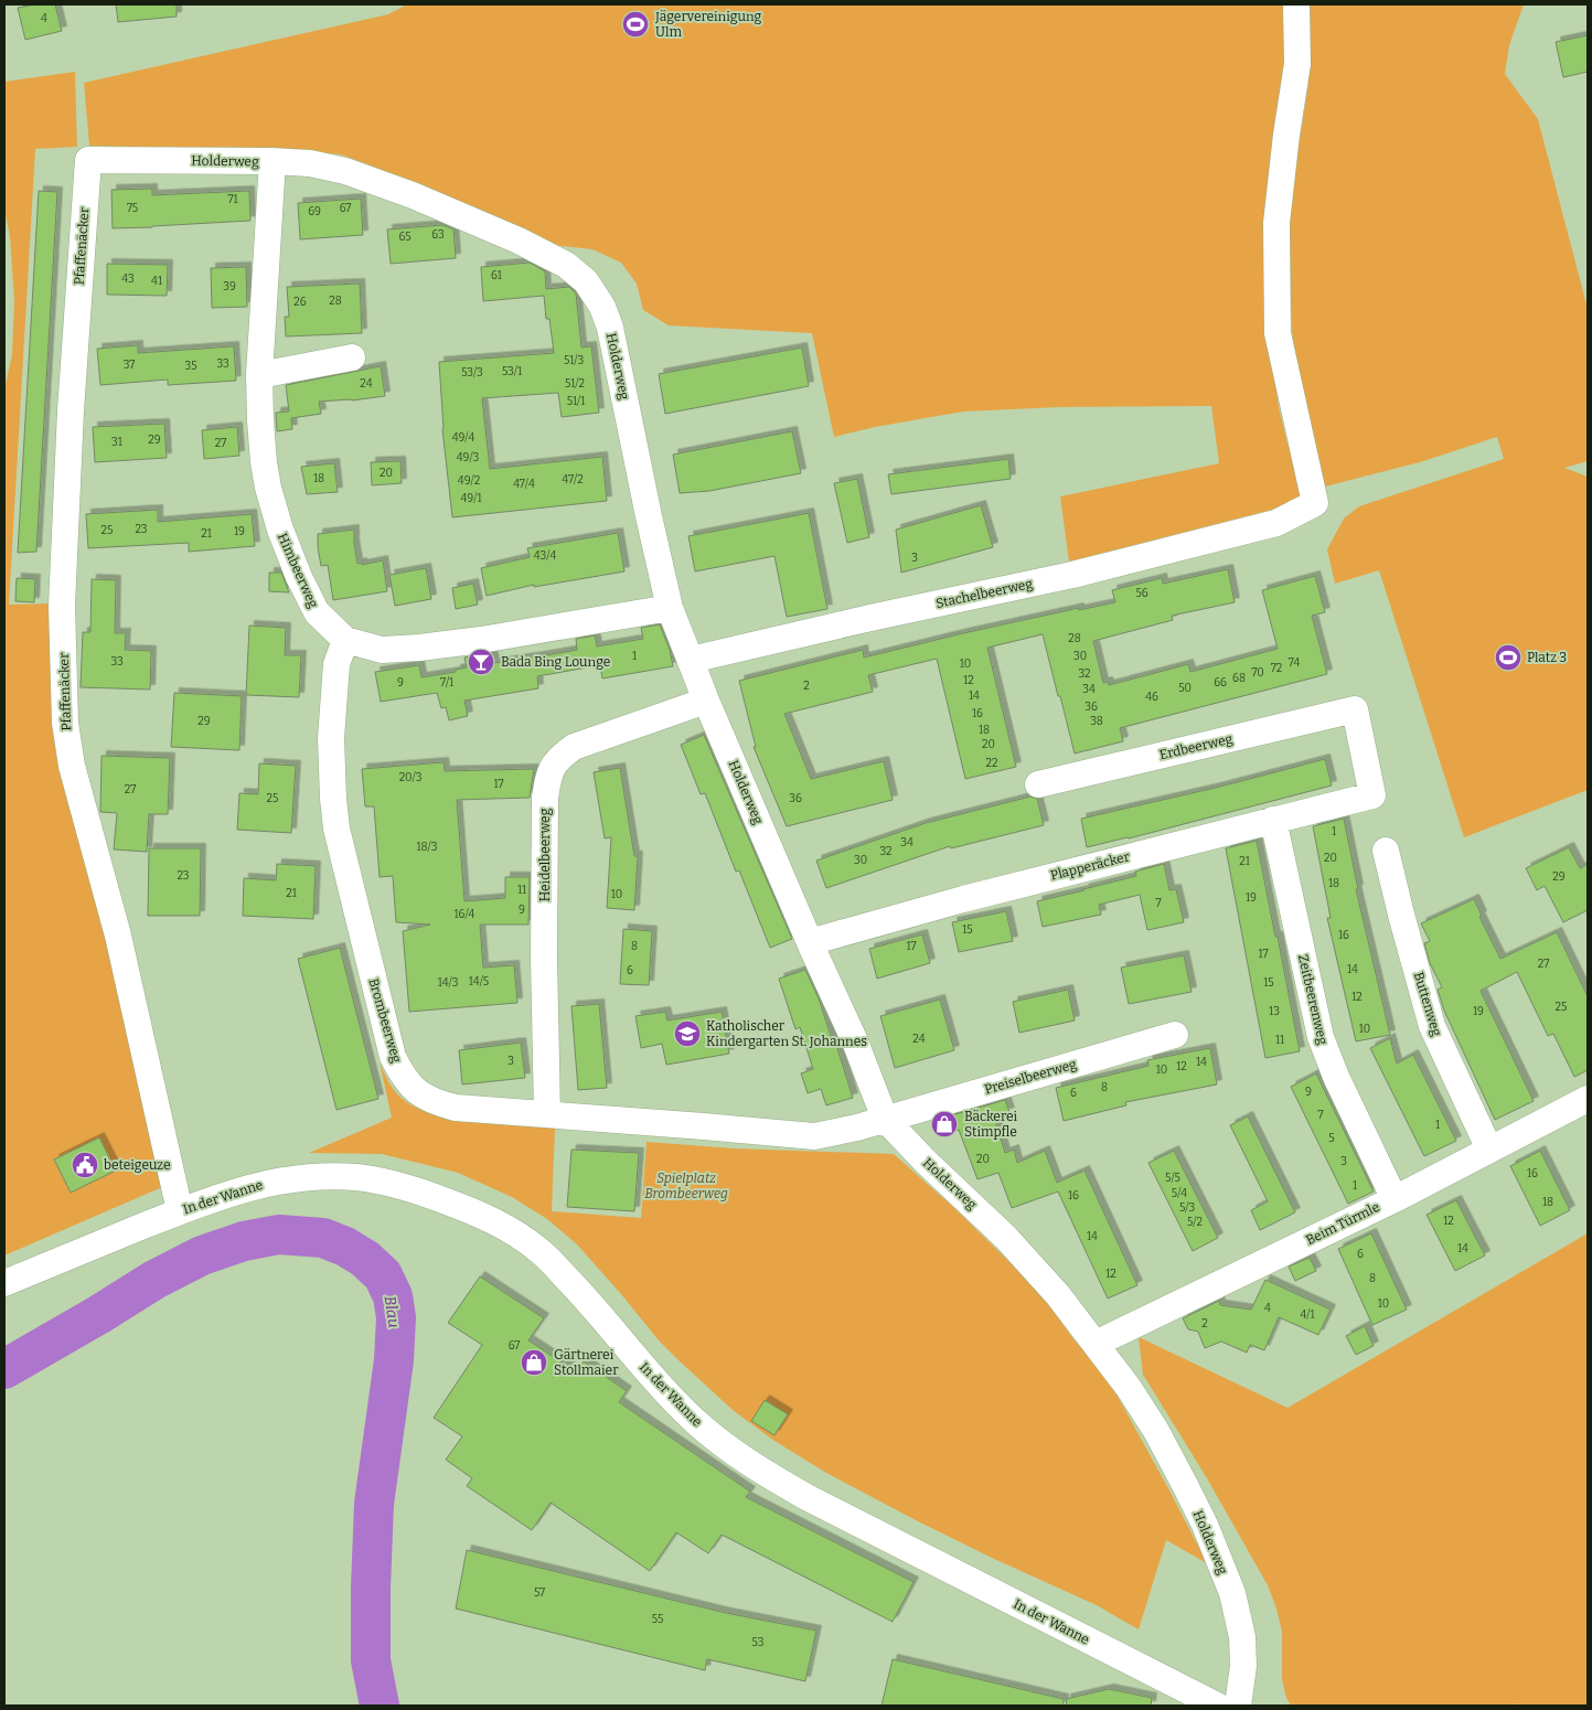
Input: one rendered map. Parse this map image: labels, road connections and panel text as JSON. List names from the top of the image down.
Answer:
{
  "streets": {
    "street": [
      "Holderweg",
      "Pfaffenäcker",
      "Himbeerweg",
      "Stachelbeerweg",
      "Erdbeerweg",
      "Heidelbeerweg",
      "Plapperäcker",
      "Zeitbeerenweg",
      "Buttenweg",
      "Brombeerweg",
      "Preiselbeerweg",
      "In der Wanne",
      "Beim Türmle"
    ]
  },
  "crossings": [
    ["Holderweg", "Pfaffenäcker"],
    ["Holderweg", "Himbeerweg"],
    ["Holderweg", "Stachelbeerweg"],
    ["Holderweg", "Heidelbeerweg"],
    ["Holderweg", "Plapperäcker"],
    ["Holderweg", "Brombeerweg"],
    ["Holderweg", "Preiselbeerweg"],
    ["Holderweg", "Beim Türmle"],
    ["Pfaffenäcker", "In der Wanne"],
    ["Himbeerweg", "Brombeerweg"],
    ["Erdbeerweg", "Plapperäcker"],
    ["Heidelbeerweg", "Brombeerweg"],
    ["Plapperäcker", "Zeitbeerenweg"],
    ["Zeitbeerenweg", "Beim Türmle"],
    ["Buttenweg", "Beim Türmle"],
    ["Brombeerweg", "Preiselbeerweg"]
  ],
  "water": ["Blau"],
  "parks": ["Spielplatz Brombeerweg"],
  "places": {
    "sports": ["Jägervereinigung Ulm", "Platz 3"],
    "bar": ["Bada Bing Lounge"],
    "school or university": ["Katholischer Kindergarten St. Johannes"],
    "shop": ["Bäckerei Stimpfle", "Gärtnerei Stollmaier"],
    "public building": ["beteigeuze"]
  },
  "house_numbers": [
    "4",
    "71",
    "75",
    "67",
    "69",
    "63",
    "65",
    "61",
    "43",
    "41",
    "39",
    "28",
    "26",
    "51/3",
    "33",
    "37",
    "35",
    "53/1",
    "53/3",
    "24",
    "51/2",
    "51/1",
    "49/4",
    "29",
    "31",
    "27",
    "49/3",
    "20",
    "18",
    "47/2",
    "49/2",
    "47/4",
    "49/1",
    "23",
    "25",
    "19",
    "21",
    "43/4",
    "3",
    "56",
    "28",
    "1",
    "30",
    "33",
    "74",
    "10",
    "72",
    "70",
    "32",
    "68",
    "12",
    "9",
    "7/1",
    "66",
    "2",
    "50",
    "34",
    "14",
    "46",
    "36",
    "16",
    "29",
    "38",
    "18",
    "20",
    "22",
    "20/3",
    "17",
    "27",
    "25",
    "36",
    "1",
    "34",
    "18/3",
    "32",
    "20",
    "30",
    "21",
    "23",
    "29",
    "18",
    "11",
    "21",
    "10",
    "19",
    "7",
    "9",
    "16/4",
    "15",
    "16",
    "8",
    "17",
    "17",
    "27",
    "14",
    "6",
    "14/5",
    "14/3",
    "15",
    "12",
    "25",
    "13",
    "19",
    "10",
    "24",
    "11",
    "3",
    "14",
    "12",
    "10",
    "8",
    "9",
    "6",
    "7",
    "1",
    "5",
    "20",
    "3",
    "16",
    "5/5",
    "1",
    "5/4",
    "16",
    "18",
    "5/3",
    "12",
    "5/2",
    "14",
    "14",
    "6",
    "12",
    "8",
    "10",
    "4",
    "4/1",
    "2",
    "67",
    "57",
    "55",
    "53"
  ]
}
